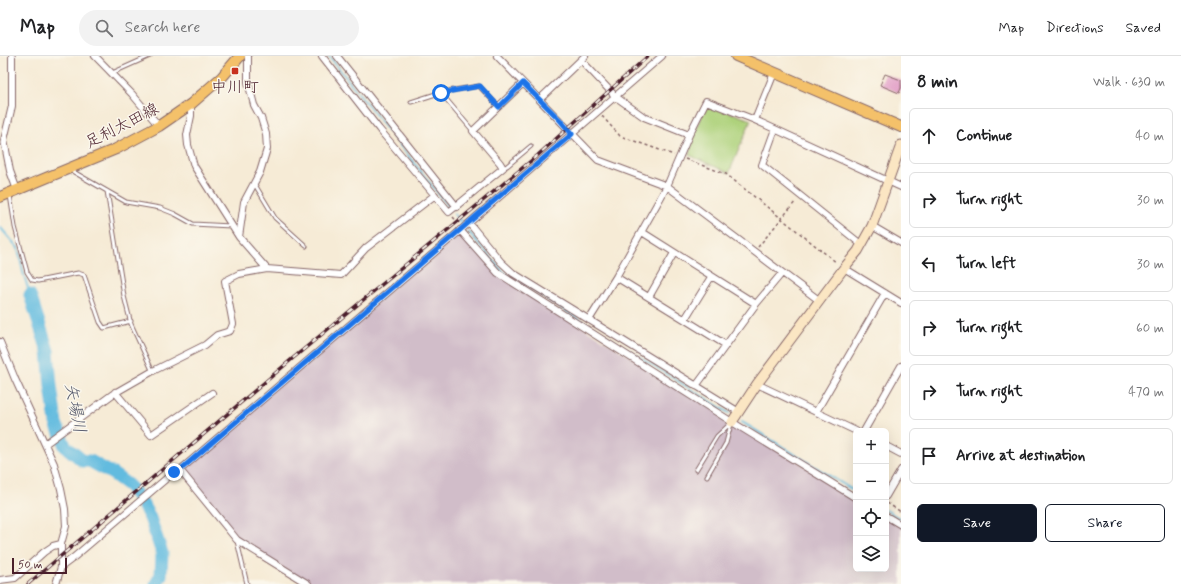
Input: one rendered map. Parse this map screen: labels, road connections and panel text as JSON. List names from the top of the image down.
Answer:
{
  "streets": {
    "main road": ["足利太田線"]
  },
  "water": ["矢場川"],
  "places": {
    "transit": ["中川町"]
  },
  "scale_bar": "50 m",
  "page": {
    "header": "Map",
    "search": "Search here",
    "nav": ["Map", "Directions", "Saved"],
    "heading": ["8 min", "Walk · 630 m"],
    "list": [
      ["Continue", "40 m"],
      ["Turn right", "30 m"],
      ["Turn left", "30 m"],
      ["Turn right", "60 m"],
      ["Turn right", "470 m"],
      "Arrive at destination"
    ],
    "map_buttons": ["+", "−"],
    "buttons": ["Save", "Share"],
    "scale": "50 m"
  }
}
